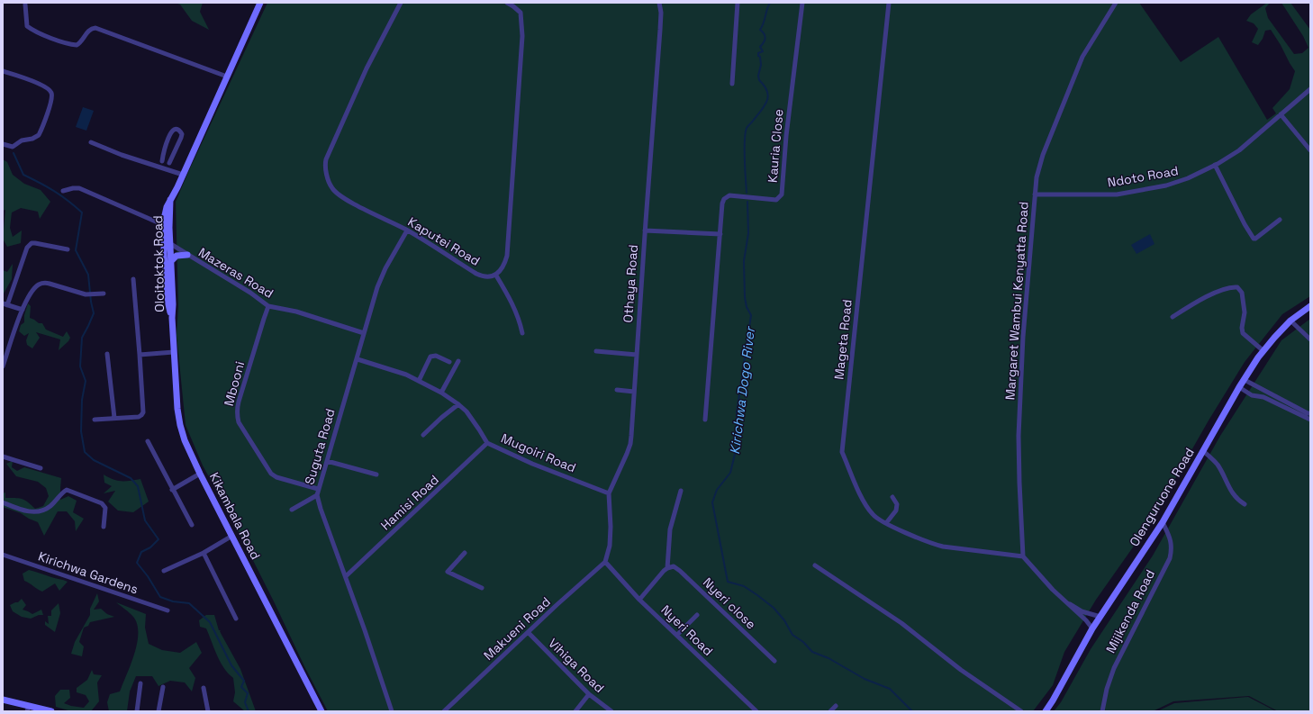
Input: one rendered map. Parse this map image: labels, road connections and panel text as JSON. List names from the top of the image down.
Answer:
{
  "streets": {
    "main road": ["Oloitoktok Road", "Olenguruone Road", "Kikambala Road"],
    "street": [
      "Kauria Close",
      "Ndoto Road",
      "Kaputei Road",
      "Mazeras Road",
      "Othaya Road",
      "Margaret Wambui Kenyatta Road",
      "Mageta Road",
      "Mbooni",
      "Suguta Road",
      "Mugoiri Road",
      "Hamisi Road",
      "Kirichwa Gardens",
      "Nyeri close",
      "Mijikenda Road",
      "Makueni Road",
      "Nyeri Road",
      "Vihiga Road"
    ]
  },
  "crossings": [
    ["Ndoto Road", "Margaret Wambui Kenyatta Road"],
    ["Kaputei Road", "Suguta Road"],
    ["Oloitoktok Road", "Mazeras Road"],
    ["Oloitoktok Road", "Kikambala Road"],
    ["Mazeras Road", "Mbooni"],
    ["Mazeras Road", "Suguta Road"],
    ["Othaya Road", "Mugoiri Road"],
    ["Othaya Road", "Makueni Road"],
    ["Othaya Road", "Nyeri Road"],
    ["Margaret Wambui Kenyatta Road", "Mageta Road"],
    ["Mbooni", "Suguta Road"],
    ["Suguta Road", "Mugoiri Road"],
    ["Suguta Road", "Hamisi Road"],
    ["Mugoiri Road", "Hamisi Road"],
    ["Olenguruone Road", "Mijikenda Road"],
    ["Makueni Road", "Nyeri Road"],
    ["Makueni Road", "Vihiga Road"]
  ],
  "water": ["Kirichwa Dogo River"]
}
